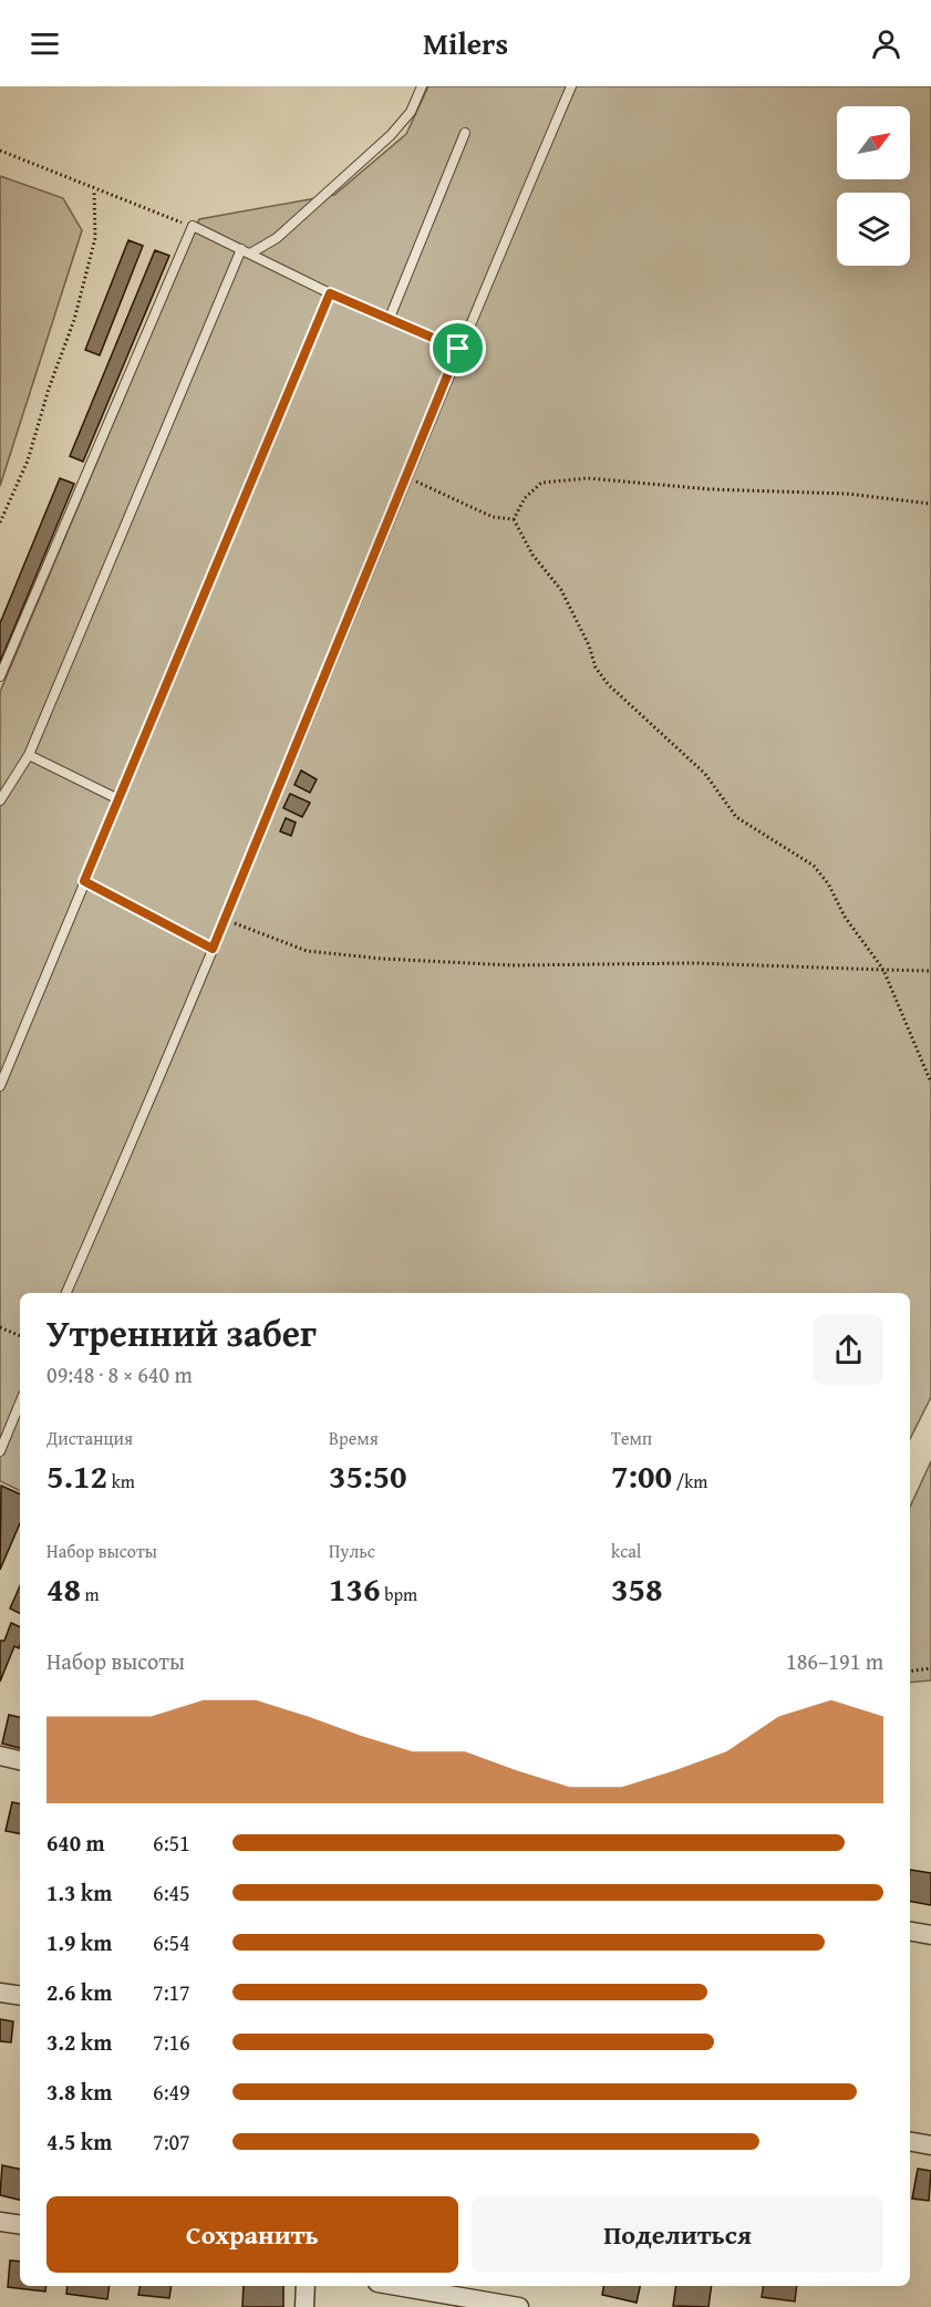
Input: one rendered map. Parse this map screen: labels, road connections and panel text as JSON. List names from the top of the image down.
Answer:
{
  "north": "top right",
  "page": {
    "header": "Milers",
    "heading": ["Утренний забег", "09:48 · 8 × 640 m"],
    "stats": [
      ["Дистанция", "5.12 km"],
      ["Время", "35:50"],
      ["Темп", "7:00 /km"],
      ["Набор высоты", "48 m"],
      ["Пульс", "136 bpm"],
      ["kcal", "358"]
    ],
    "chart": ["Набор высоты", "186–191 m"],
    "list": [
      {
        "name": "640 m",
        "note": "6:51"
      },
      {
        "name": "1.3 km",
        "note": "6:45"
      },
      {
        "name": "1.9 km",
        "note": "6:54"
      },
      {
        "name": "2.6 km",
        "note": "7:17"
      },
      {
        "name": "3.2 km",
        "note": "7:16"
      },
      {
        "name": "3.8 km",
        "note": "6:49"
      },
      {
        "name": "4.5 km",
        "note": "7:07"
      }
    ],
    "buttons": ["Сохранить", "Поделиться"]
  }
}
